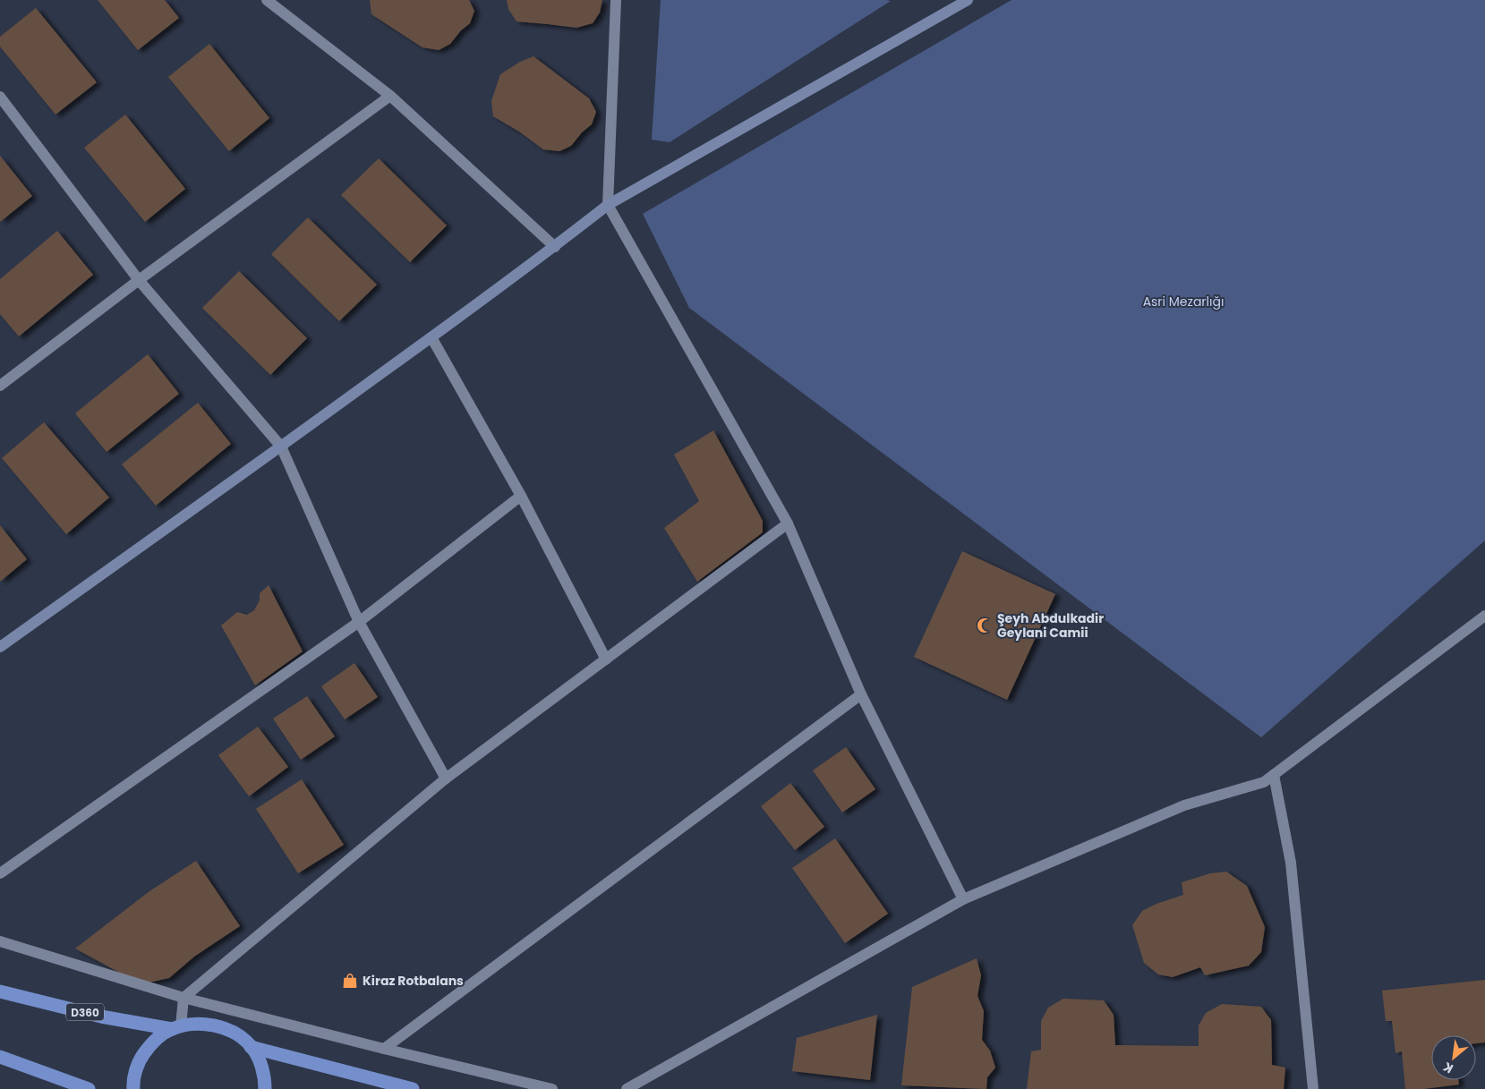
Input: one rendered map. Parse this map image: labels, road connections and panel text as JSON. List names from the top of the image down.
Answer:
{
  "streets": {
    "highway": ["D360"]
  },
  "parks": ["Asri Mezarlığı"],
  "places": {
    "mosque": ["Şeyh Abdulkadir Geylani Camii"],
    "shop": ["Kiraz Rotbalans"]
  },
  "north": "bottom left"
}
